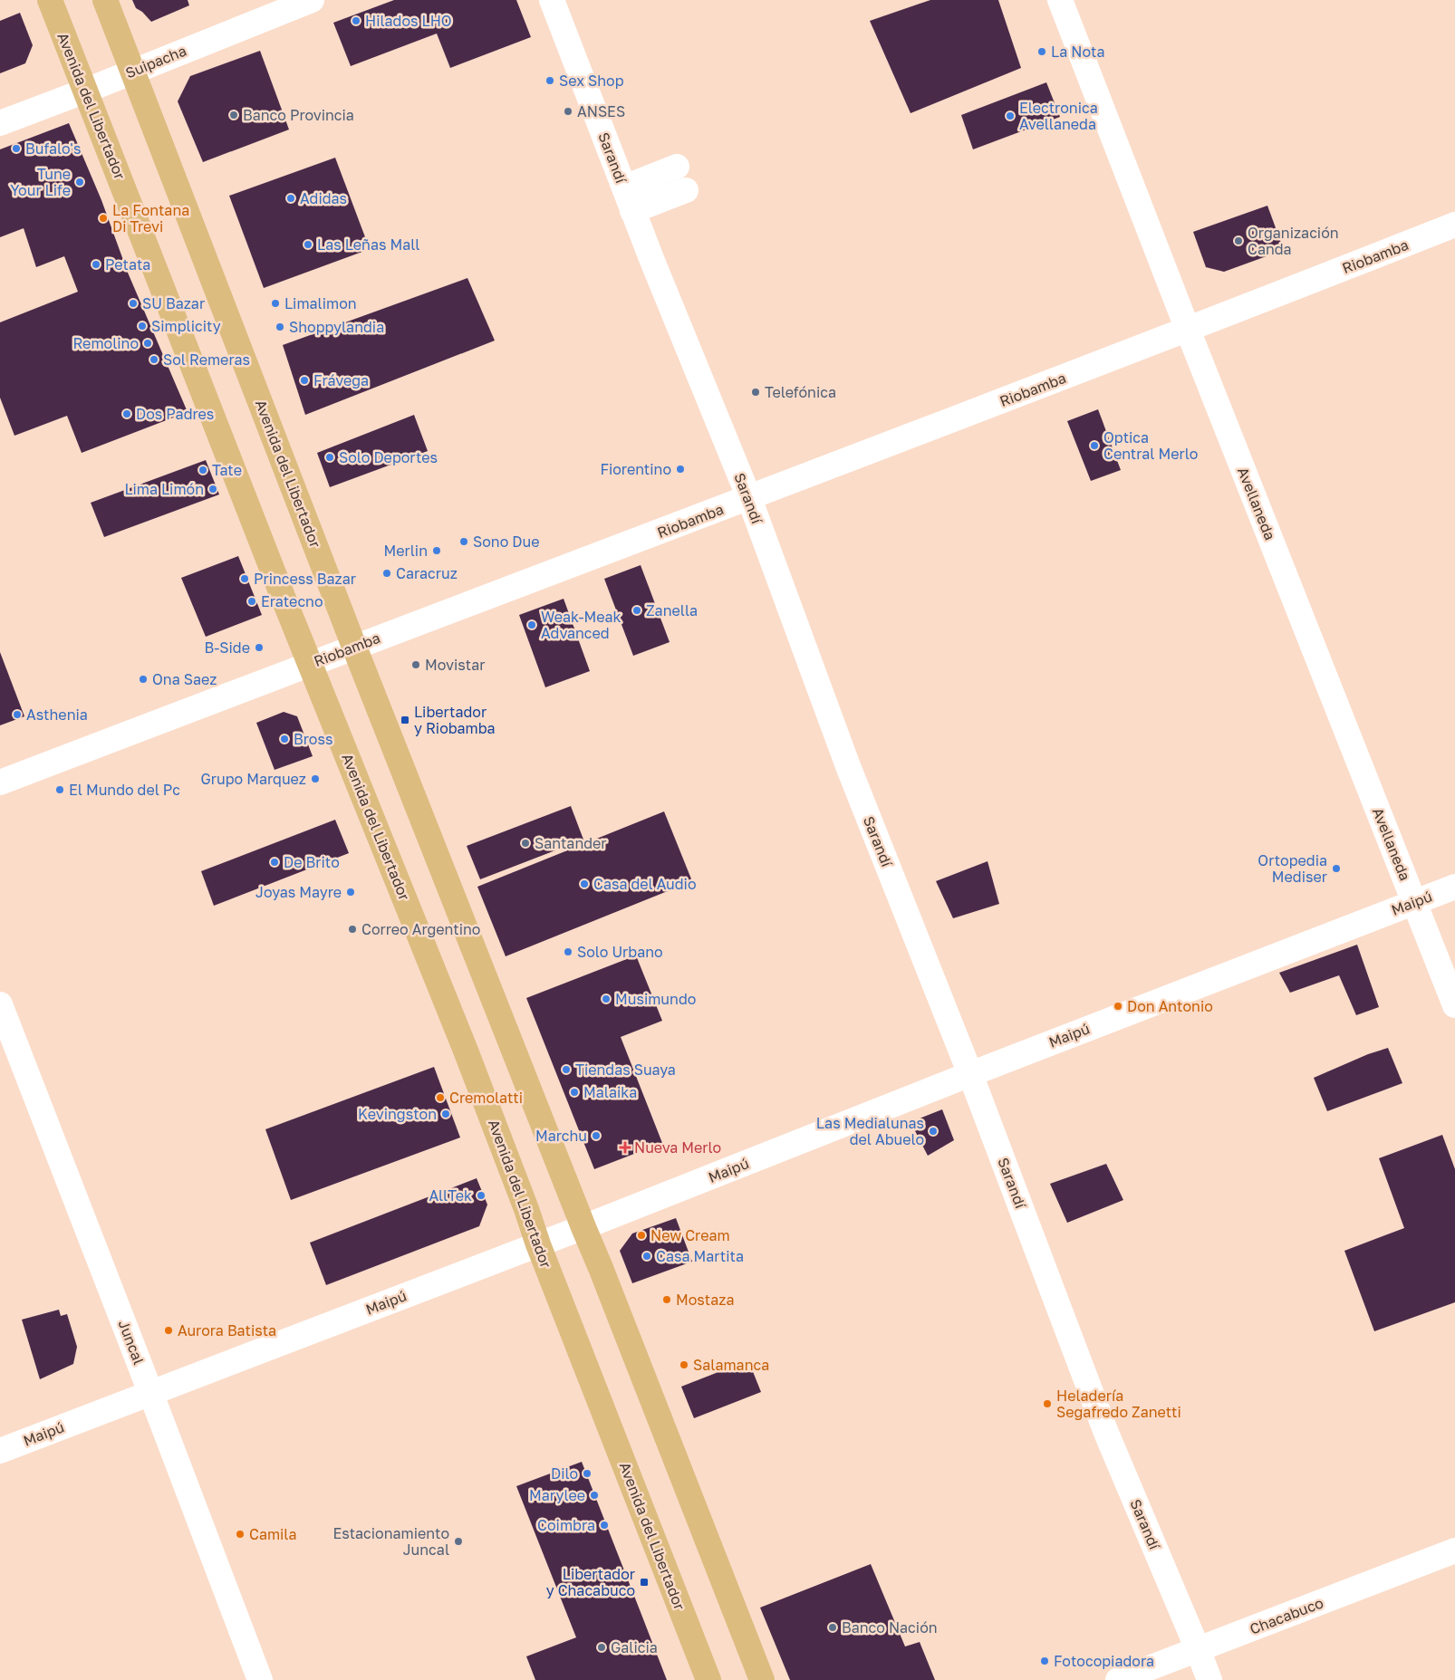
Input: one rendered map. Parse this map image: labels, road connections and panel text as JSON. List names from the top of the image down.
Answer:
{
  "streets": {
    "main road": ["Avenida del Libertador"],
    "street": [
      "Suipacha",
      "Sarandí",
      "Riobamba",
      "Avellaneda",
      "Maipú",
      "Juncal",
      "Chacabuco"
    ]
  },
  "crossings": [
    ["Suipacha", "Avenida del Libertador"],
    ["Avenida del Libertador", "Riobamba"],
    ["Avenida del Libertador", "Maipú"],
    ["Sarandí", "Riobamba"],
    ["Sarandí", "Maipú"],
    ["Sarandí", "Chacabuco"],
    ["Riobamba", "Avellaneda"],
    ["Avellaneda", "Maipú"],
    ["Maipú", "Juncal"]
  ],
  "places": {
    "other": [
      "Hilados LHO",
      "La Nota",
      "Sex Shop",
      "ANSES",
      "Banco Provincia",
      "Electronica Avellaneda",
      "Bufalo's",
      "Tune Your Life",
      "Adidas",
      "La Fontana Di Trevi",
      "Organización Canda",
      "Las Leñas Mall",
      "Petata",
      "SU Bazar",
      "Limalimon",
      "Simplicity",
      "Shoppylandia",
      "Remolino",
      "Sol Remeras",
      "Frávega",
      "Telefónica",
      "Dos Padres",
      "Optica Central Merlo",
      "Solo Deportes",
      "Fiorentino",
      "Tate",
      "Lima Limón",
      "Sono Due",
      "Merlin",
      "Caracruz",
      "Princess Bazar",
      "Eratecno",
      "Zanella",
      "Weak-Meak Advanced",
      "B-Side",
      "Movistar",
      "Ona Saez",
      "Asthenia",
      "Bross",
      "Grupo Marquez",
      "El Mundo del Pc",
      "Santander",
      "De Brito",
      "Ortopedia Mediser",
      "Casa del Audio",
      "Joyas Mayre",
      "Correo Argentino",
      "Solo Urbano",
      "Musimundo",
      "Don Antonio",
      "Tiendas Suaya",
      "Malaika",
      "Cremolatti",
      "Kevingston",
      "Las Medialunas del Abuelo",
      "Marchu",
      "AllTek",
      "New Cream",
      "Casa Martita",
      "Mostaza",
      "Aurora Batista",
      "Salamanca",
      "Heladería Segafredo Zanetti",
      "Dilo",
      "Marylee",
      "Coimbra",
      "Camila",
      "Estacionamiento Juncal",
      "Banco Nación",
      "Galicia",
      "Fotocopiadora"
    ],
    "transit": ["Libertador y Riobamba", "Libertador y Chacabuco"],
    "health": ["Nueva Merlo"]
  }
}
